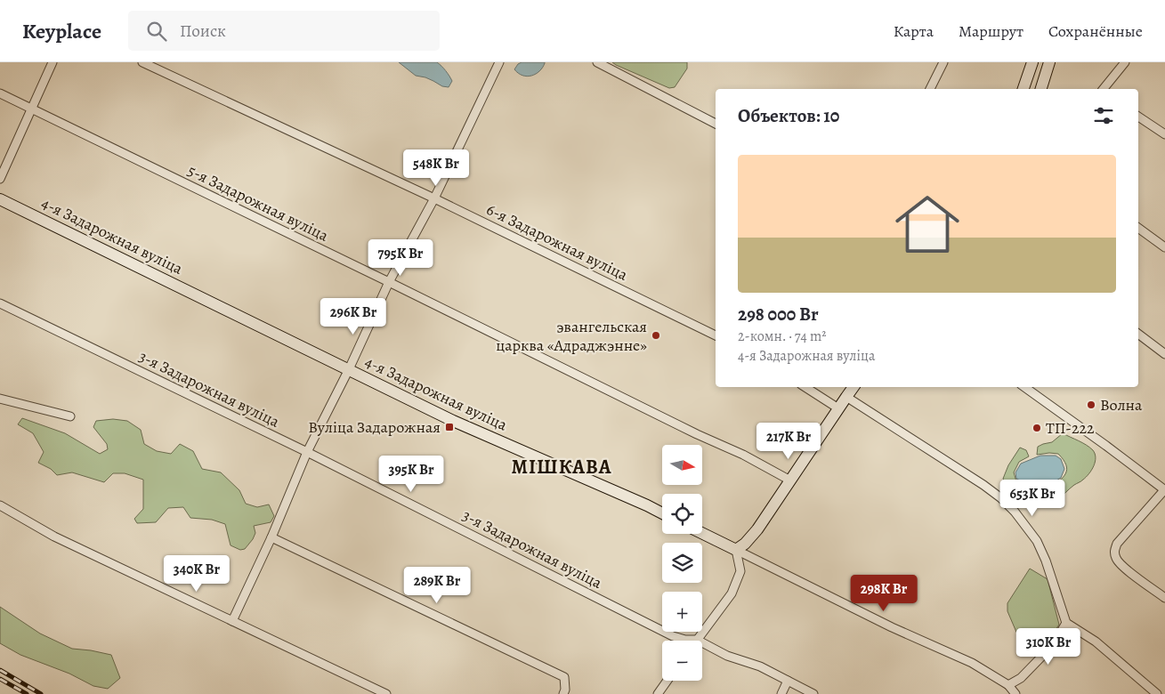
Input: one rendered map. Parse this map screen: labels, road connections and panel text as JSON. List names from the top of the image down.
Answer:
{
  "streets": {
    "main road": ["4-я Задарожная вуліца"],
    "street": ["5-я Задарожная вуліца", "6-я Задарожная вуліца", "3-я Задарожная вуліца"]
  },
  "districts": ["МІШКАВА"],
  "places": {
    "other": ["эвангельская царква «Адраджэнне»", "Волна", "ТП-222"],
    "transit": ["Вуліца Задарожная"]
  },
  "north": "right",
  "page": {
    "header": "Keyplace",
    "search": "Поиск",
    "nav": ["Карта", "Маршрут", "Сохранённые"],
    "heading": "Объектов: 10",
    "list": [
      {
        "name": "298 000 Br",
        "note": "2-комн. · 74 m² · 4-я Задарожная вуліца"
      }
    ],
    "price": [
      "548K Br",
      "795K Br",
      "296K Br",
      "217K Br",
      "395K Br",
      "653K Br",
      "340K Br",
      "289K Br",
      "298K Br",
      "310K Br"
    ],
    "map_buttons": ["+", "−"]
  }
}
